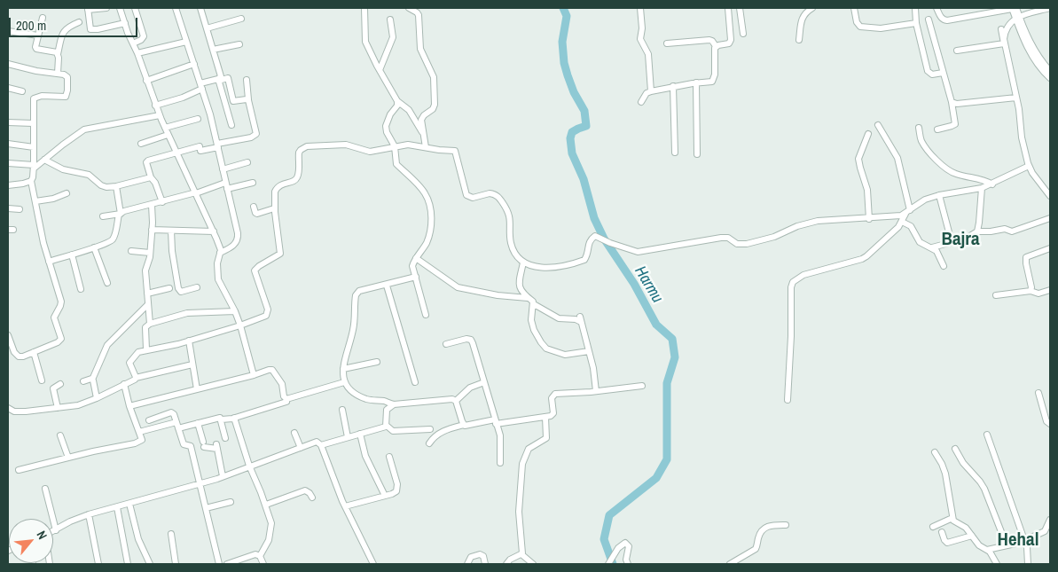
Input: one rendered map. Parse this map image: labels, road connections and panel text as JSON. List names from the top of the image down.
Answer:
{
  "districts": ["Bajra", "Hehal"],
  "water": ["Harmu"],
  "scale_bar": "200 m",
  "north": "top right"
}
